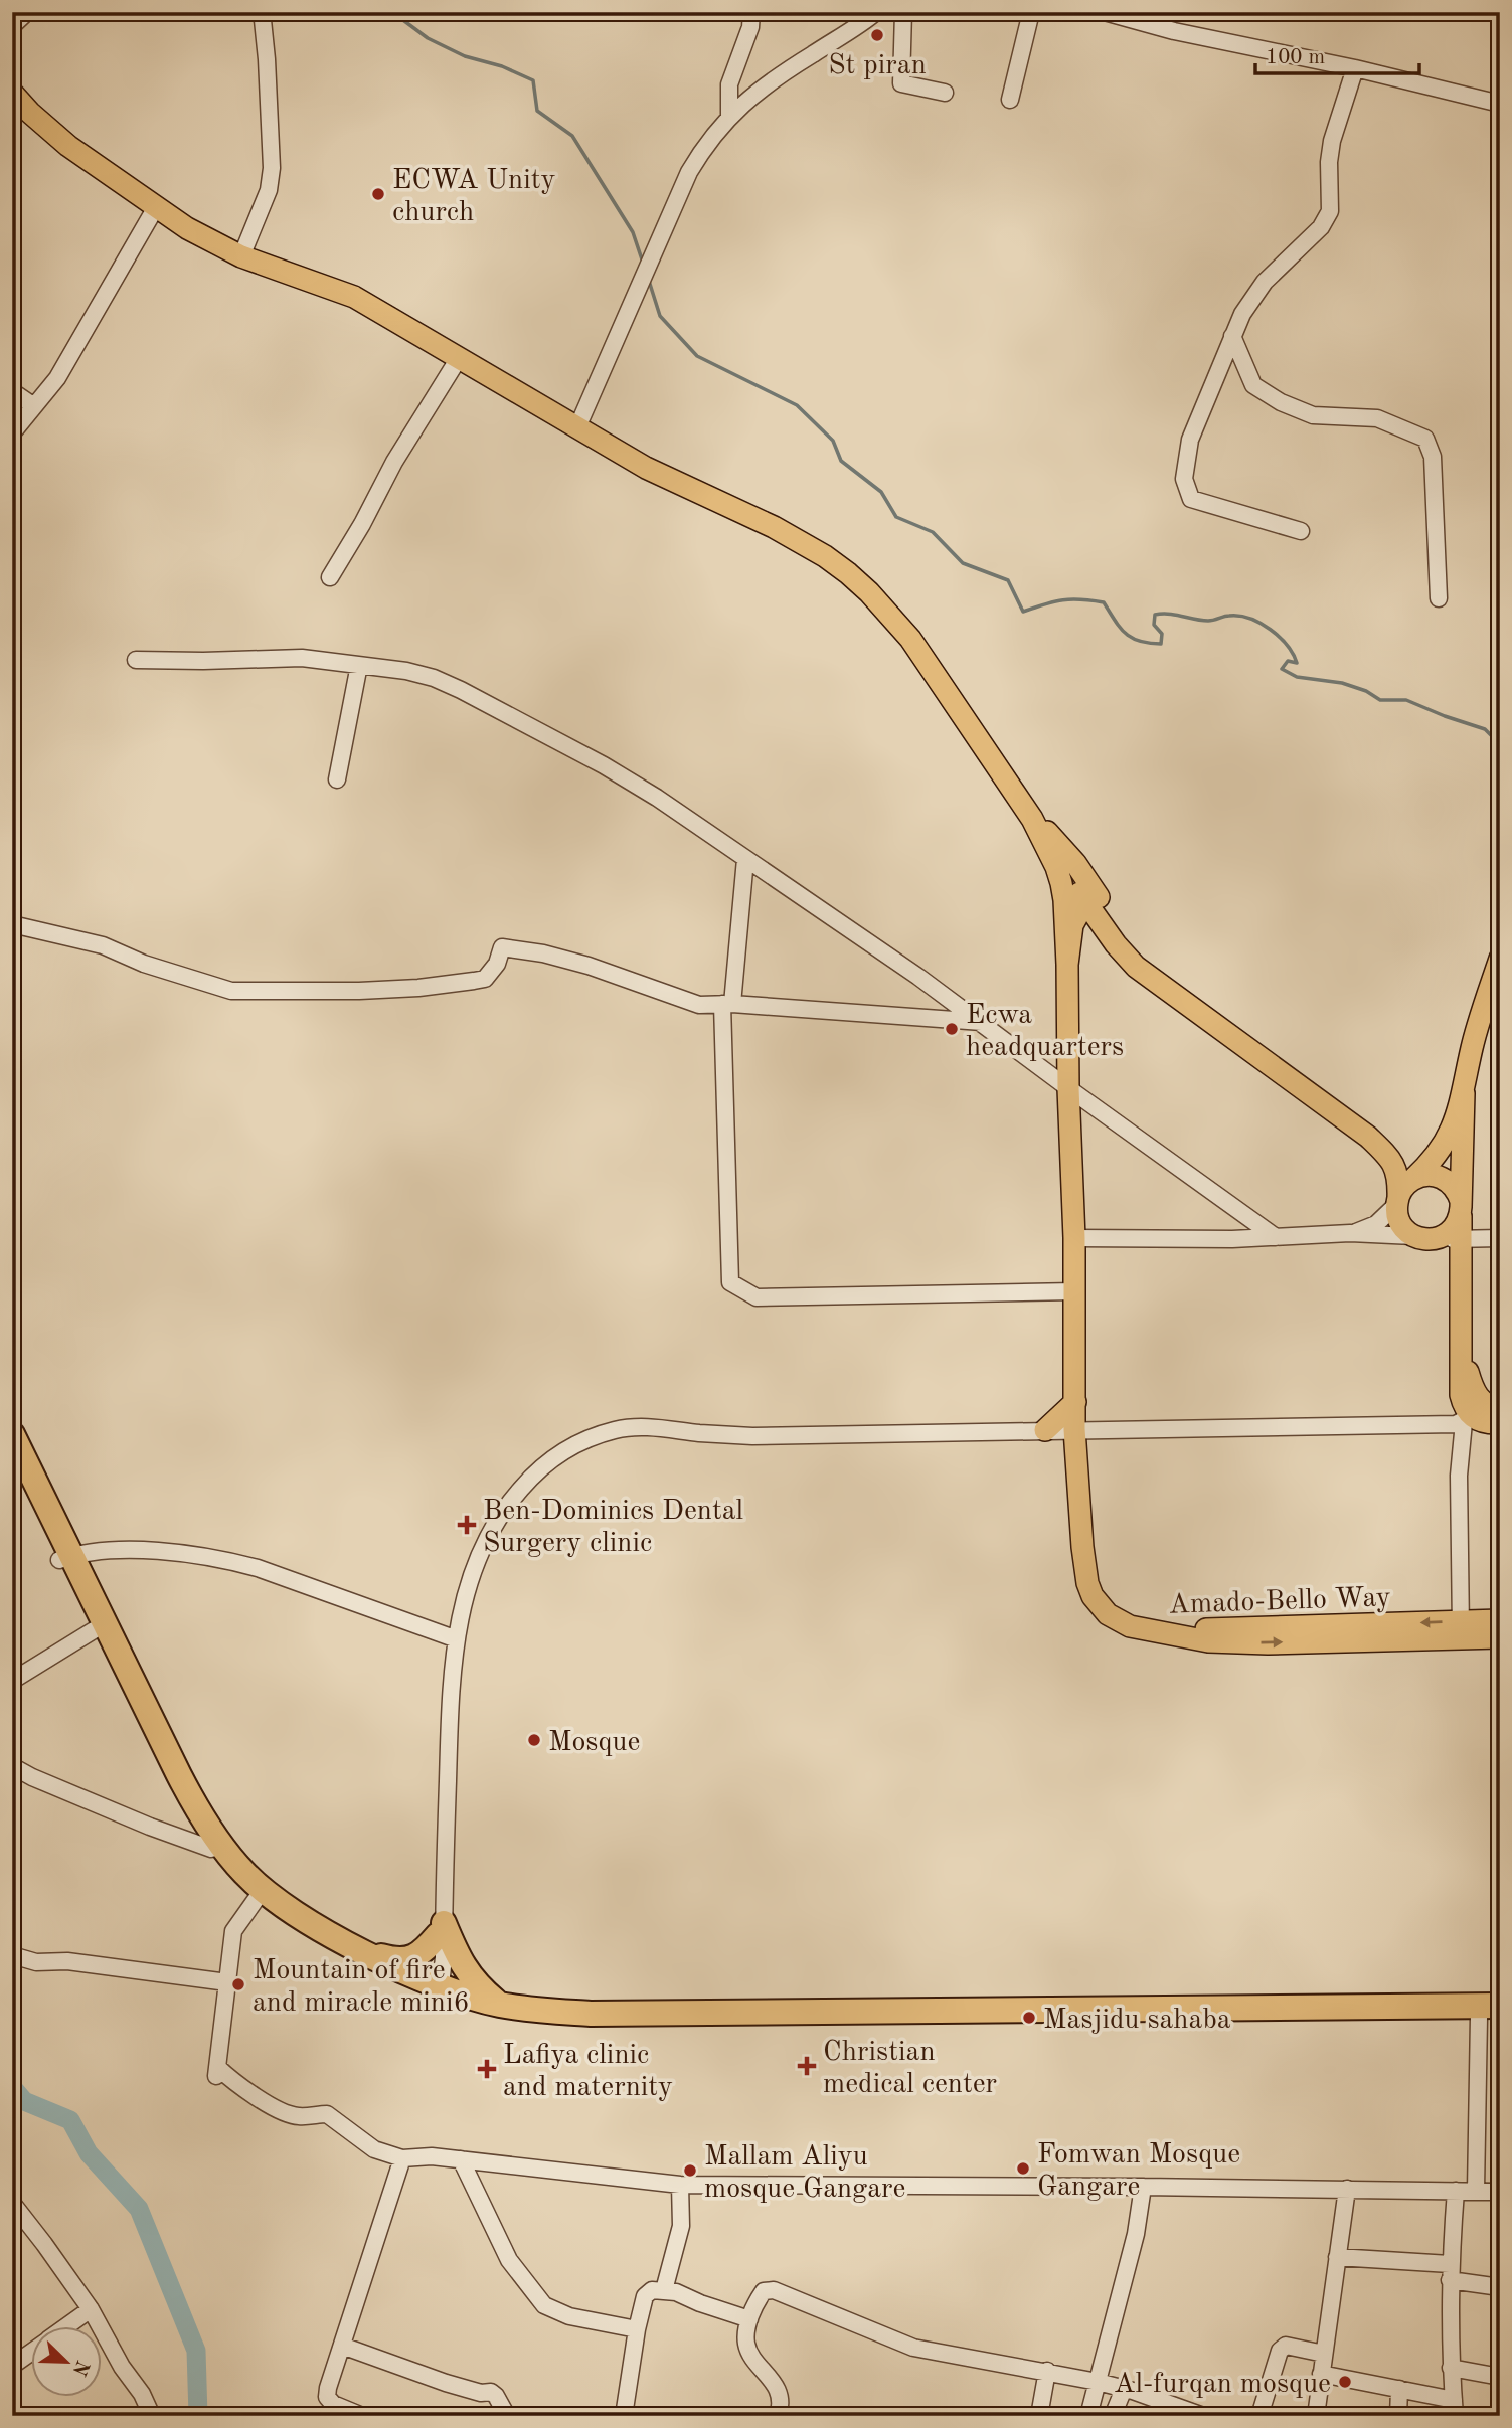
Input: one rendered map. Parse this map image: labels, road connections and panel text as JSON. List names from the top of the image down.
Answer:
{
  "streets": {
    "main road": ["Amado-Bello Way"]
  },
  "places": {
    "other": [
      "St piran",
      "ECWA Unity church",
      "Ecwa headquarters",
      "Mosque",
      "Mountain of fire and miracle mini6",
      "Masjidu sahaba",
      "Fomwan Mosque Gangare",
      "Mallam Aliyu mosque Gangare",
      "Al-furqan mosque"
    ],
    "health": ["Ben-Dominics Dental Surgery clinic", "Christian medical center", "Lafiya clinic and maternity"]
  },
  "scale_bar": "100 m",
  "north": "bottom right"
}
